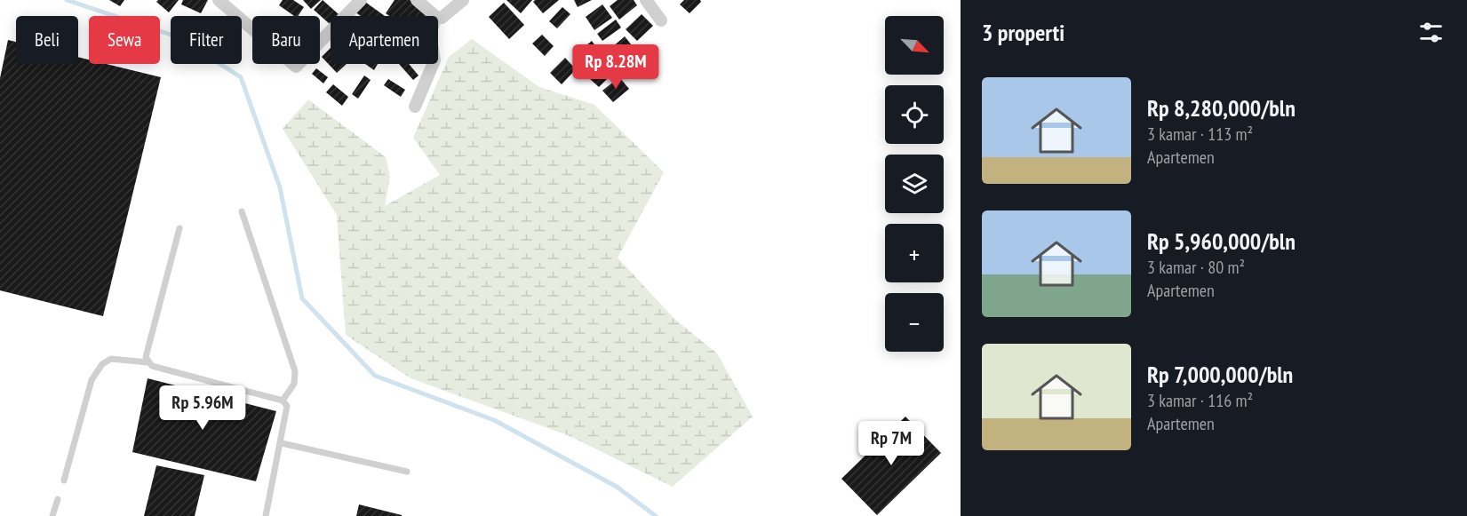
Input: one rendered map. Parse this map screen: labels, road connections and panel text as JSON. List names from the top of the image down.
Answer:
{
  "north": "bottom right",
  "page": {
    "heading": "3 properti",
    "map_buttons": ["+", "−"],
    "chip": [
      "Beli",
      "Sewa",
      "Filter",
      "Baru",
      "Apartemen"
    ],
    "price": ["Rp 8.28M", "Rp 5.96M", "Rp 7M"],
    "list": [
      {
        "name": "Rp 8,280,000/bln",
        "note": "3 kamar · 113 m² · Apartemen"
      },
      {
        "name": "Rp 5,960,000/bln",
        "note": "3 kamar · 80 m² · Apartemen"
      },
      {
        "name": "Rp 7,000,000/bln",
        "note": "3 kamar · 116 m² · Apartemen"
      }
    ]
  }
}
